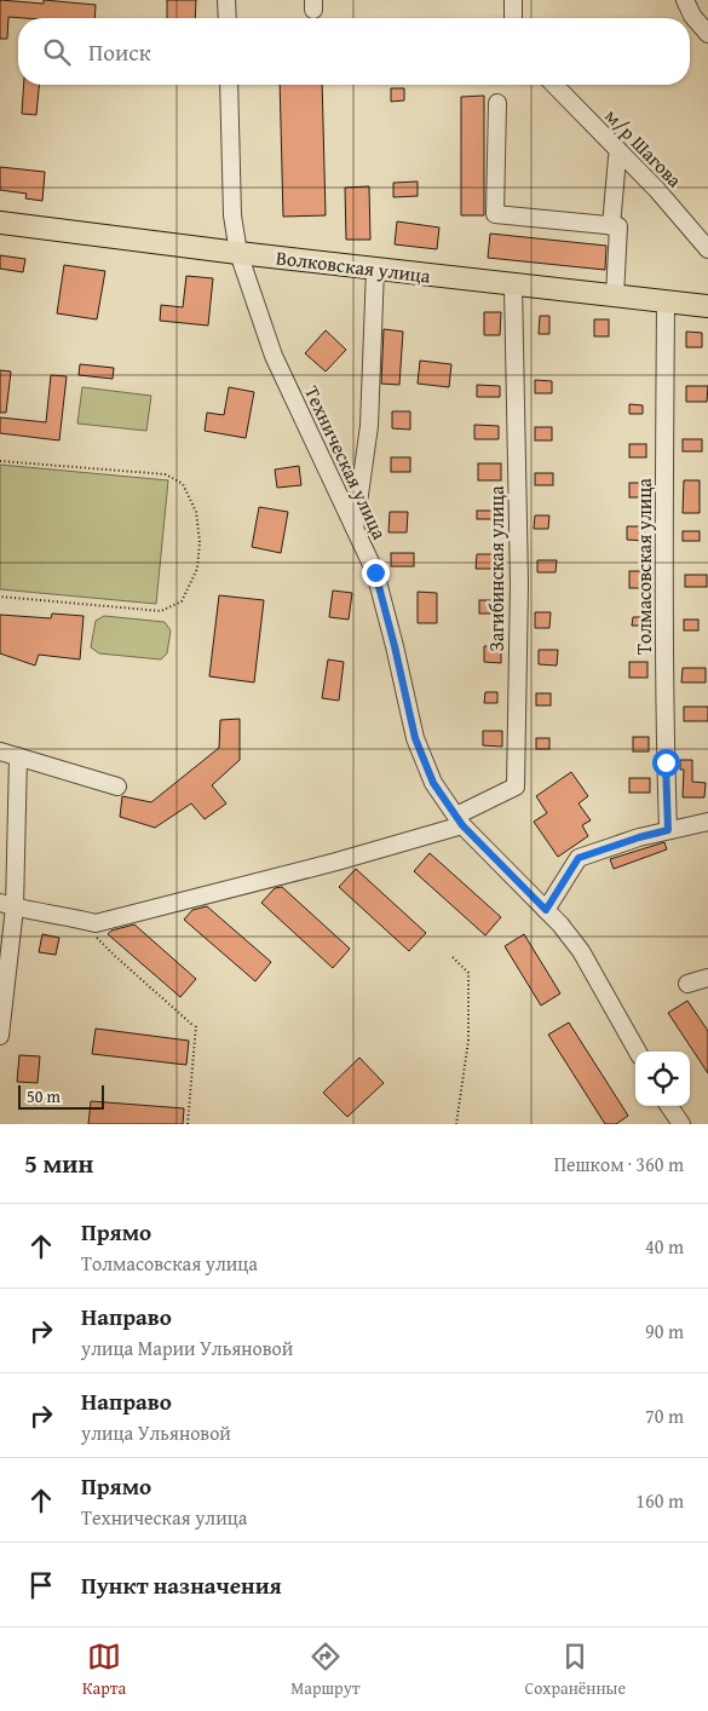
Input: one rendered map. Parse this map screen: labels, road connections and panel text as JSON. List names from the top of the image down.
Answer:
{
  "streets": {
    "main road": ["Волковская улица"],
    "street": [
      "м/р Шагова",
      "Техническая улица",
      "Толмасовская улица",
      "Загибинская улица"
    ]
  },
  "crossings": [
    ["Волковская улица", "Техническая улица"],
    ["Волковская улица", "Толмасовская улица"],
    ["Волковская улица", "Загибинская улица"],
    ["Техническая улица", "Загибинская улица"]
  ],
  "scale_bar": "50 m",
  "page": {
    "search": "Поиск",
    "scale": "50 m",
    "heading": ["5 мин", "Пешком · 360 m"],
    "list": [
      ["Прямо", "Толмасовская улица", "40 m"],
      ["Направо", "улица Марии Ульяновой", "90 m"],
      ["Направо", "улица Ульяновой", "70 m"],
      ["Прямо", "Техническая улица", "160 m"],
      "Пункт назначения"
    ],
    "nav": ["Карта", "Маршрут", "Сохранённые"]
  }
}
